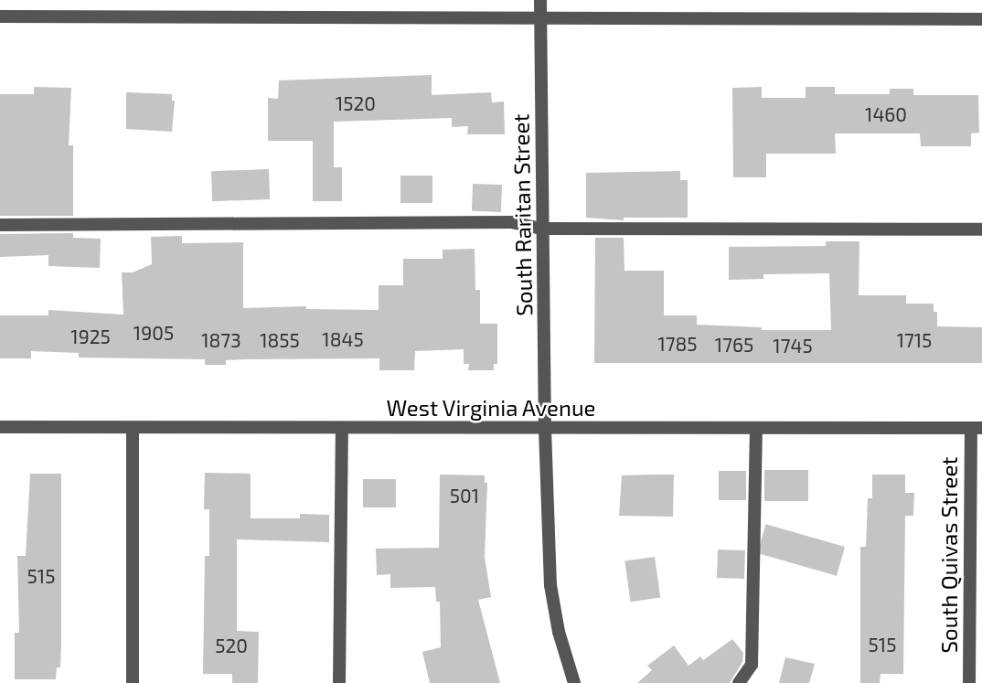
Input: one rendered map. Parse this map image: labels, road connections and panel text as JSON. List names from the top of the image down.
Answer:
{
  "streets": {
    "street": ["South Raritan Street", "West Virginia Avenue", "South Quivas Street"]
  },
  "crossings": [
    ["South Raritan Street", "West Virginia Avenue"],
    ["West Virginia Avenue", "South Quivas Street"]
  ],
  "house_numbers": [
    "1520",
    "1460",
    "1905",
    "1925",
    "1845",
    "1873",
    "1855",
    "1715",
    "1785",
    "1765",
    "1745",
    "501",
    "515",
    "515",
    "520"
  ]
}
